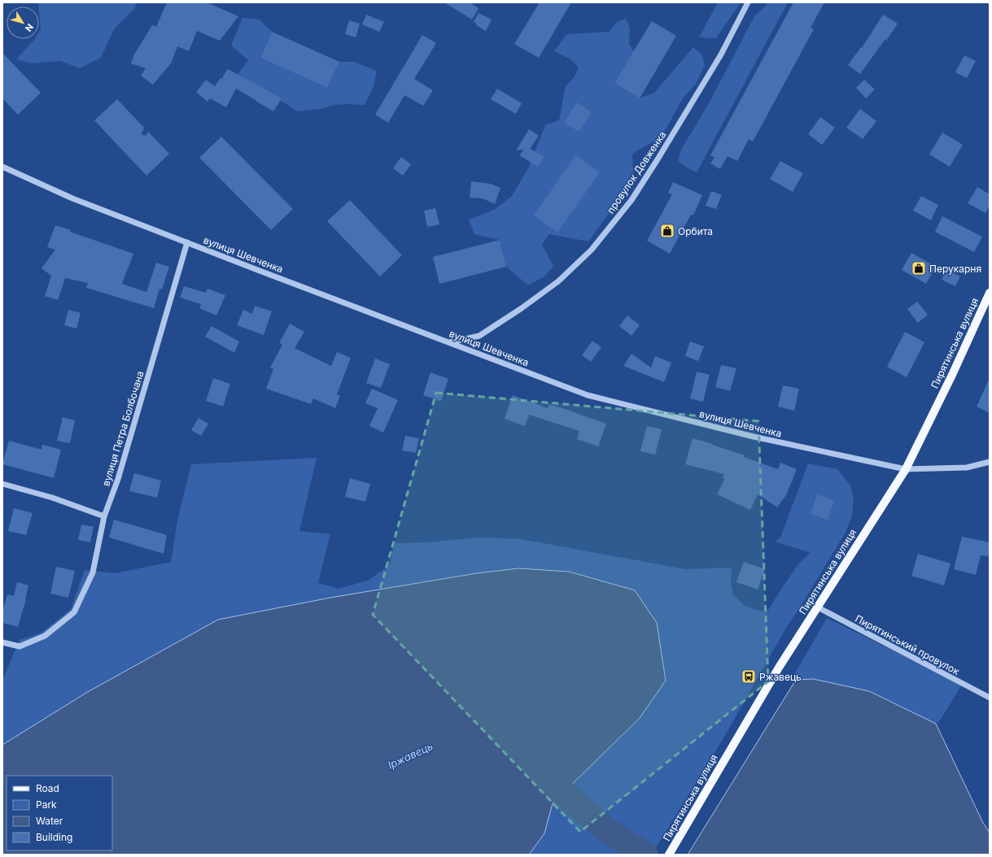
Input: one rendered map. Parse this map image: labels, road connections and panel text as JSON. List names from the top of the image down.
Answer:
{
  "streets": {
    "main road": ["Пирятинська вулиця"],
    "street": [
      "провулок Довженка",
      "вулиця Шевченка",
      "вулиця Петра Болбочана",
      "Пирятинський провулок"
    ]
  },
  "crossings": [
    ["провулок Довженка", "вулиця Шевченка"],
    ["вулиця Шевченка", "Пирятинська вулиця"],
    ["вулиця Шевченка", "вулиця Петра Болбочана"],
    ["Пирятинська вулиця", "Пирятинський провулок"]
  ],
  "water": ["Іржавець"],
  "places": {
    "shop": ["Орбита", "Перукарня"],
    "bus stop": ["Ржавець"]
  },
  "legend": [
    "Road",
    "Park",
    "Water",
    "Building"
  ],
  "north": "bottom right"
}
